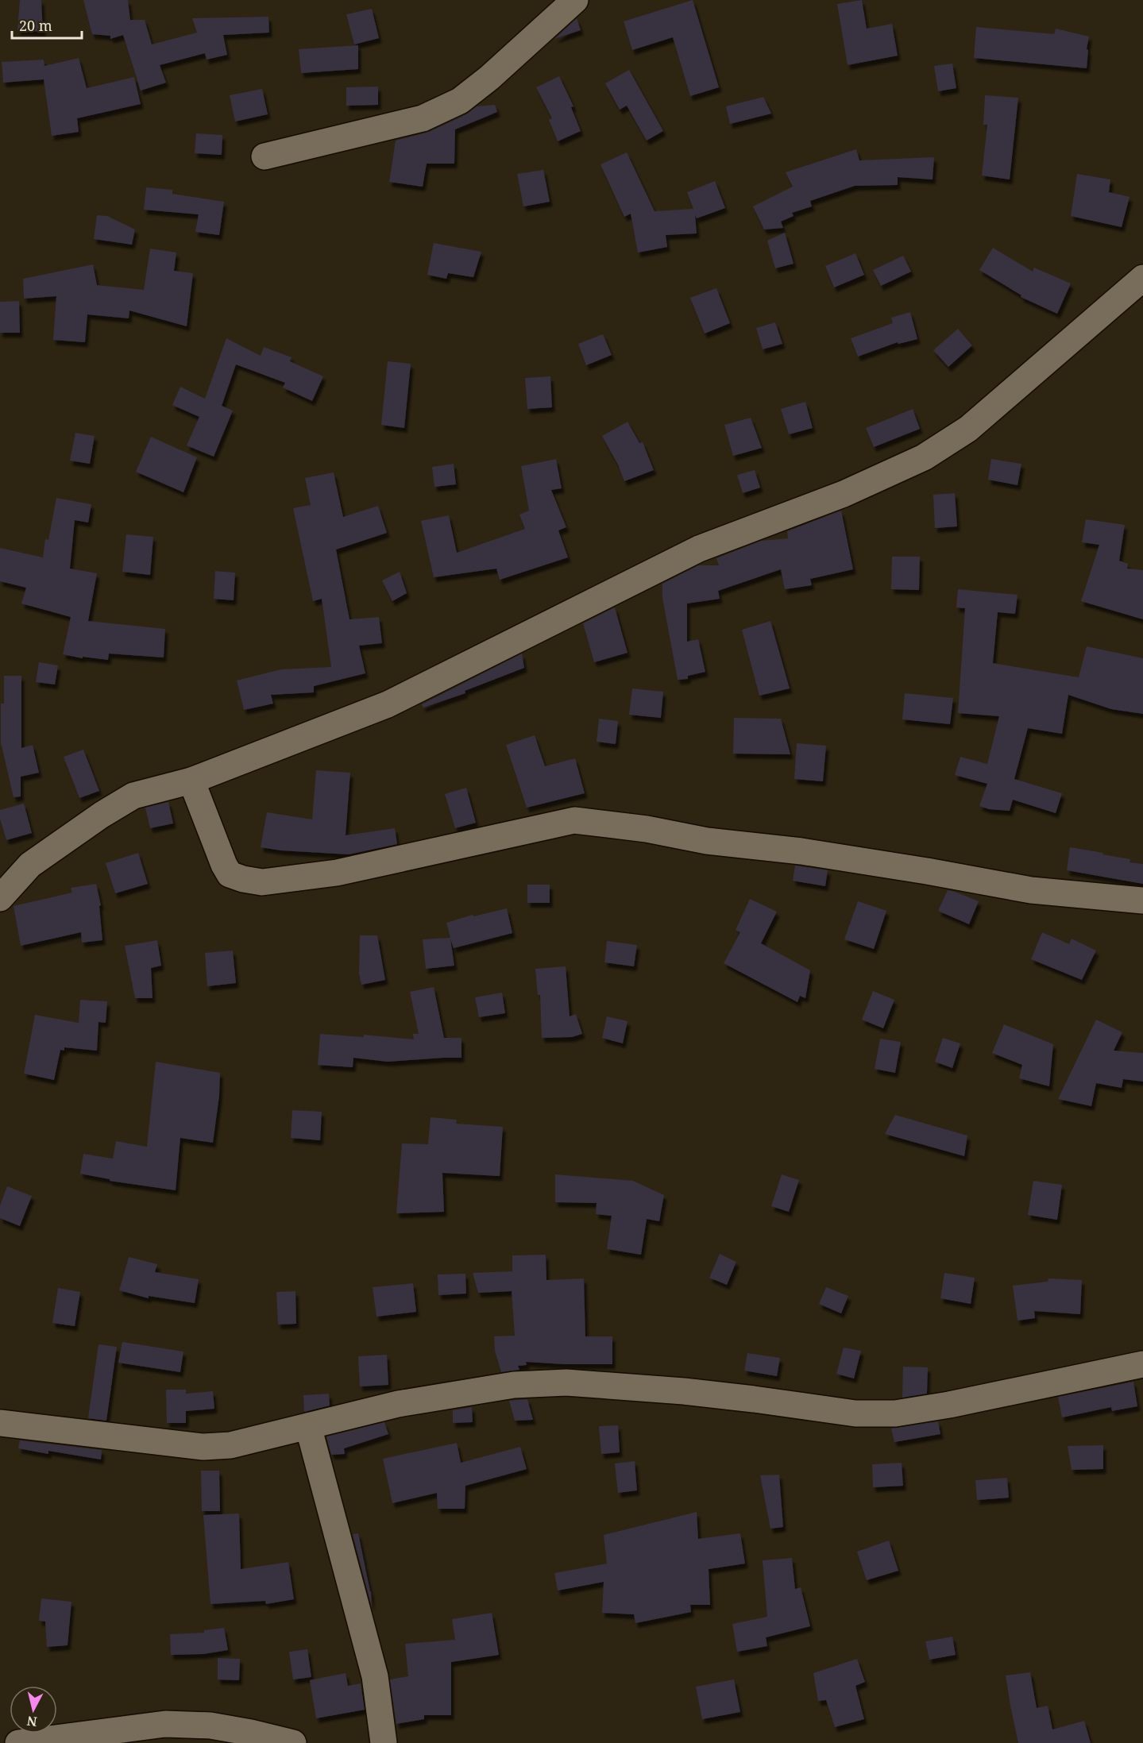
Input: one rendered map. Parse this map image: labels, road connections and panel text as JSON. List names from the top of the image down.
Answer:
{
  "scale_bar": "20 m",
  "north": "bottom"
}
